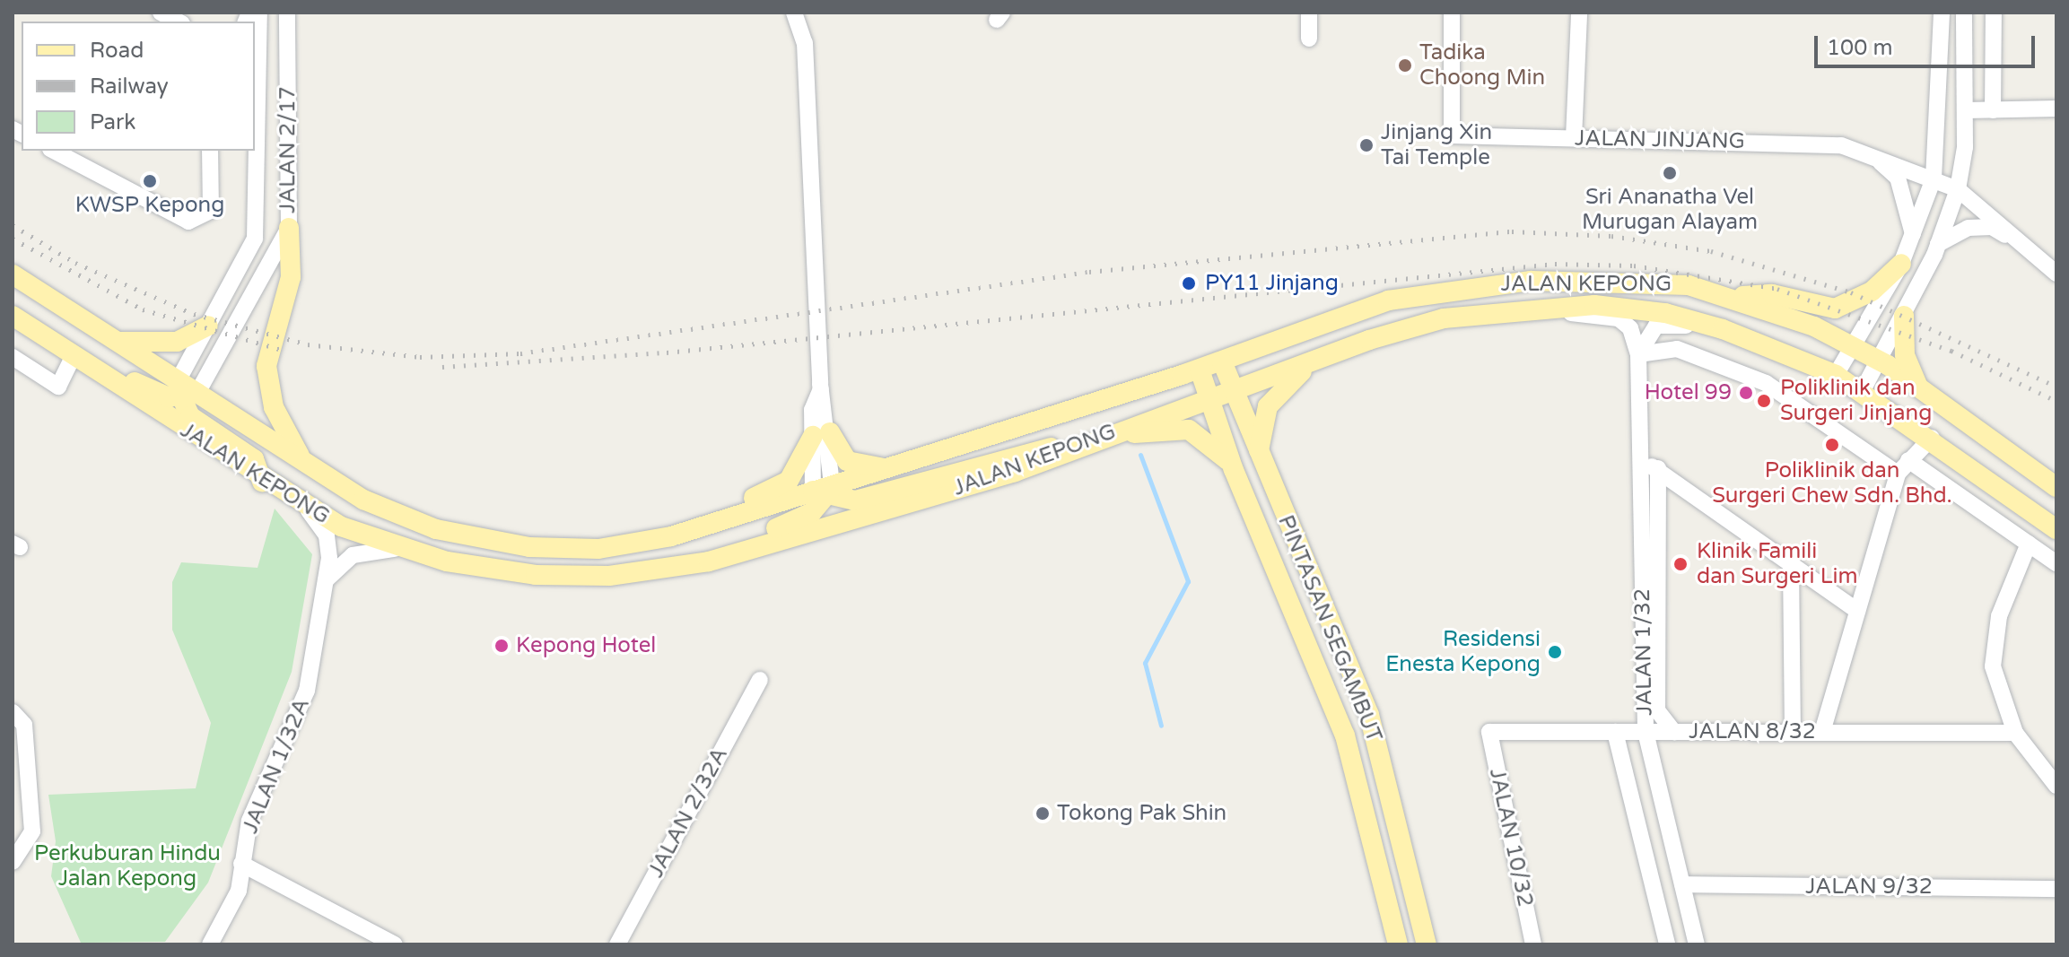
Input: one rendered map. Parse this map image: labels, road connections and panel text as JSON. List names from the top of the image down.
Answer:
{
  "streets": {
    "main road": ["JALAN KEPONG", "PINTASAN SEGAMBUT"],
    "street": [
      "JALAN JINJANG",
      "JALAN 2/17",
      "JALAN 1/32",
      "JALAN 8/32",
      "JALAN 1/32A",
      "JALAN 2/32A",
      "JALAN 10/32",
      "JALAN 9/32"
    ]
  },
  "crossings": [
    ["JALAN 2/17", "JALAN KEPONG"],
    ["JALAN KEPONG", "PINTASAN SEGAMBUT"],
    ["JALAN KEPONG", "JALAN 1/32"],
    ["JALAN 1/32", "JALAN 8/32"],
    ["JALAN 1/32", "JALAN 9/32"],
    ["JALAN 8/32", "JALAN 10/32"]
  ],
  "parks": ["Perkuburan Hindu Jalan Kepong"],
  "places": [
    "Tadika Choong Min",
    "Jinjang Xin Tai Temple",
    "Sri Ananatha Vel Murugan Alayam",
    "KWSP Kepong",
    "PY11 Jinjang",
    "Hotel 99",
    "Poliklinik dan Surgeri Jinjang",
    "Poliklinik dan Surgeri Chew Sdn. Bhd.",
    "Klinik Famili dan Surgeri Lim",
    "Kepong Hotel",
    "Residensi Enesta Kepong",
    "Tokong Pak Shin"
  ],
  "legend": ["Road", "Railway", "Park"],
  "scale_bar": "100 m"
}
